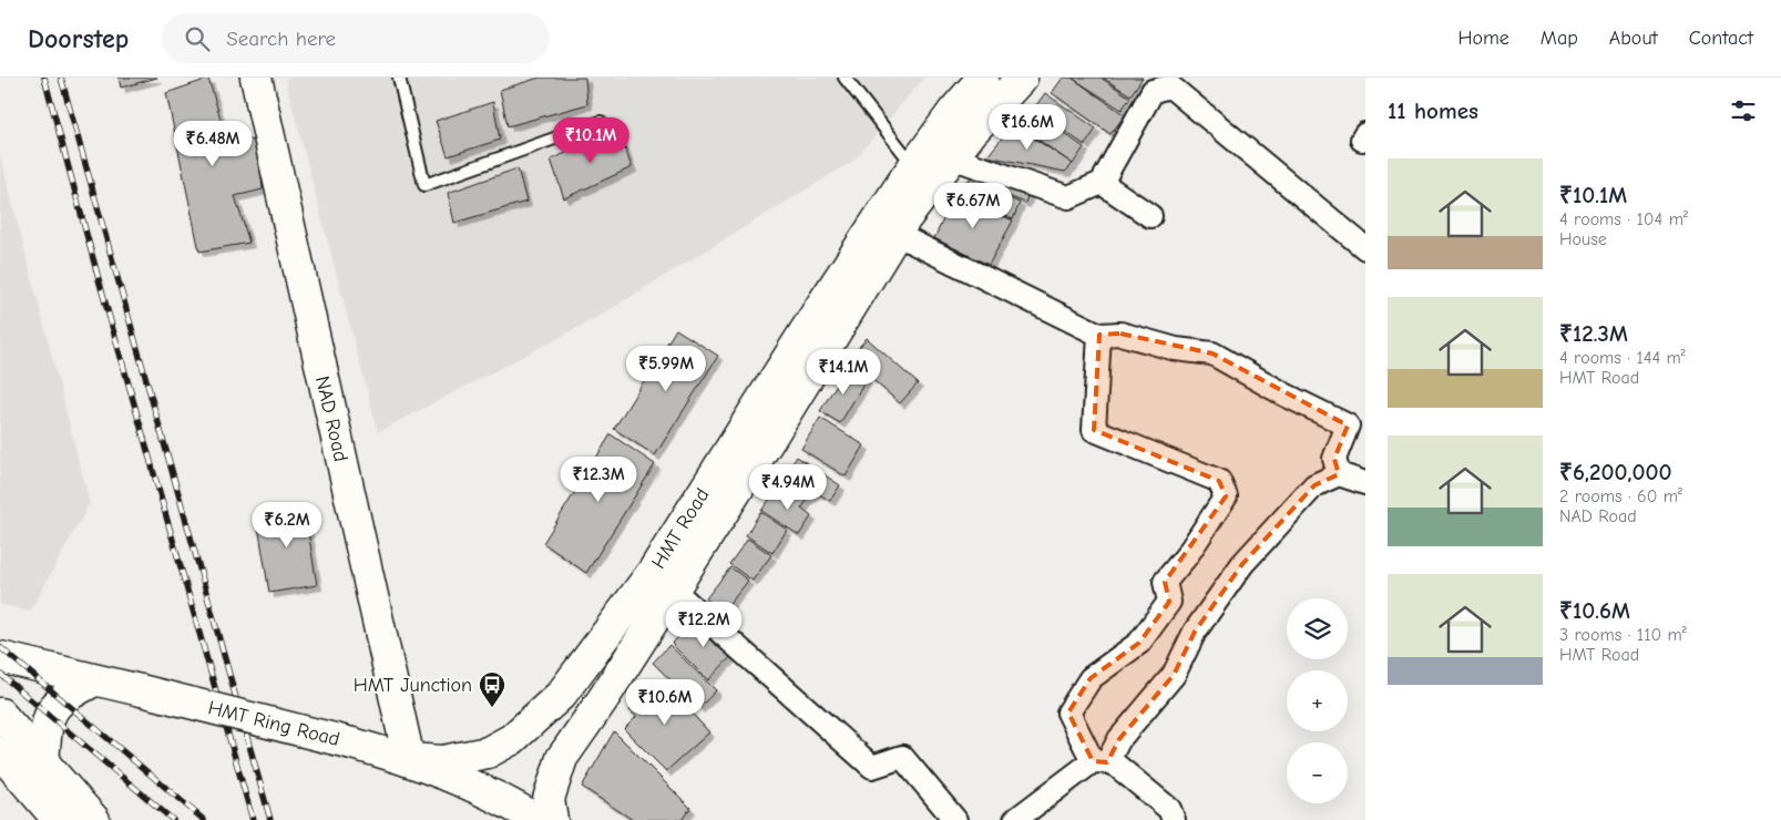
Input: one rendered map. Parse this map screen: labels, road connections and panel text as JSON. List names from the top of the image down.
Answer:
{
  "streets": {
    "main road": ["NAD Road", "HMT Road", "HMT Ring Road"]
  },
  "crossings": [
    ["NAD Road", "HMT Road"],
    ["NAD Road", "HMT Ring Road"],
    ["HMT Road", "HMT Ring Road"]
  ],
  "places": {
    "bus stop": ["HMT Junction"]
  },
  "page": {
    "header": "Doorstep",
    "search": "Search here",
    "nav": [
      "Home",
      "Map",
      "About",
      "Contact"
    ],
    "heading": "11 homes",
    "price": [
      "₹16.6M",
      "₹10.1M",
      "₹6.48M",
      "₹6.67M",
      "₹5.99M",
      "₹14.1M",
      "₹12.3M",
      "₹4.94M",
      "₹6.2M",
      "₹12.2M",
      "₹10.6M"
    ],
    "list": [
      {
        "name": "₹10.1M",
        "note": "4 rooms · 104 m² · House"
      },
      {
        "name": "₹12.3M",
        "note": "4 rooms · 144 m² · HMT Road"
      },
      {
        "name": "₹6,200,000",
        "note": "2 rooms · 60 m² · NAD Road"
      },
      {
        "name": "₹10.6M",
        "note": "3 rooms · 110 m² · HMT Road"
      }
    ],
    "map_buttons": ["+", "−"]
  }
}
